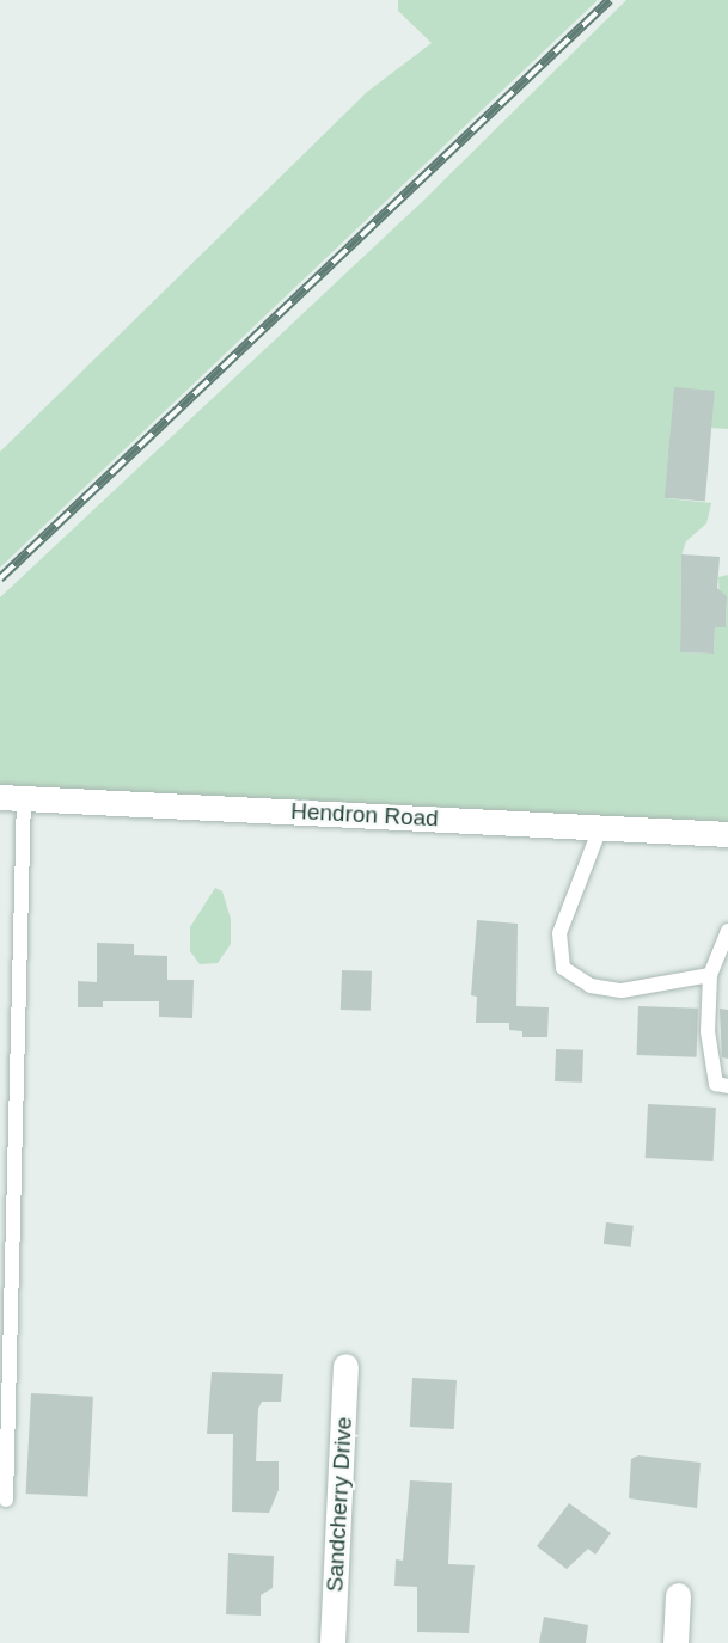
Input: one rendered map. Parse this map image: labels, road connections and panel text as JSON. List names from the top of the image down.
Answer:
{
  "streets": {
    "street": ["Hendron Road", "Sandcherry Drive"]
  }
}
